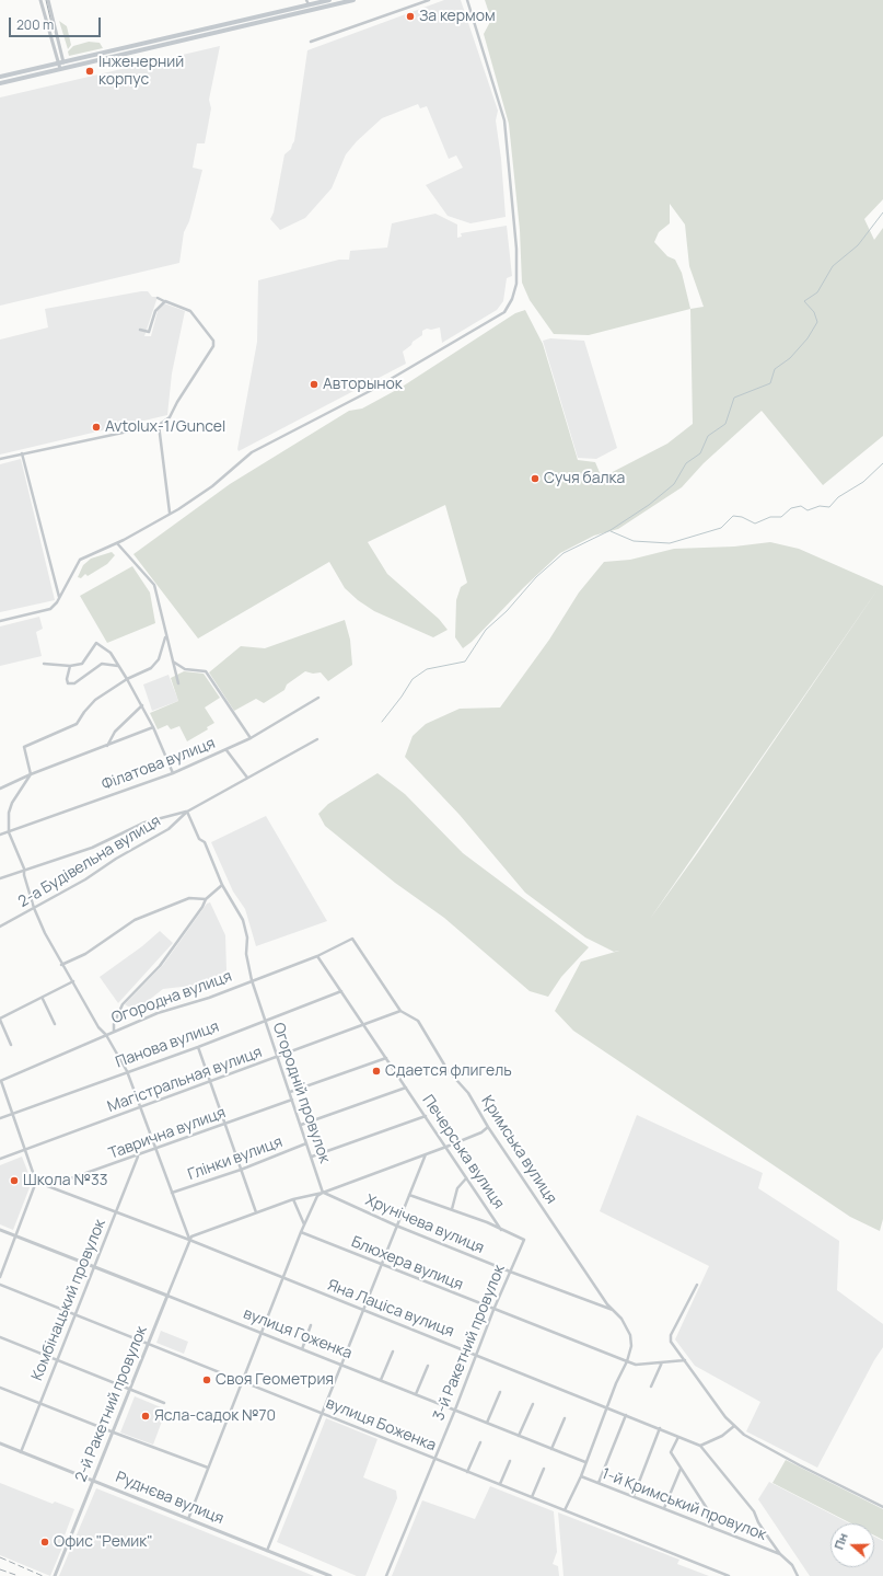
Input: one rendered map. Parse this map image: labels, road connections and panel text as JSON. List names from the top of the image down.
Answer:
{
  "streets": {
    "street": [
      "Філатова вулиця",
      "2-а Будівельна вулиця",
      "Огородна вулиця",
      "Панова вулиця",
      "Магістральная вулиця",
      "Огородній провулок",
      "Таврична вулиця",
      "Кримська вулиця",
      "Печерська вулиця",
      "Глінки вулиця",
      "Хрунічева вулиця",
      "Блюхера вулиця",
      "Комбінацький провулок",
      "Яна Лаціса вулиця",
      "вулиця Гоженка",
      "3-й Ракетний провулок",
      "2-й Ракетний провулок",
      "вулиця Боженка",
      "Руднєва вулиця",
      "1-й Кримський провулок"
    ]
  },
  "crossings": [
    ["2-а Будівельна вулиця", "Огородній провулок"],
    ["Огородна вулиця", "Огородній провулок"],
    ["Огородна вулиця", "Кримська вулиця"],
    ["Огородна вулиця", "Печерська вулиця"],
    ["Панова вулиця", "Огородній провулок"],
    ["Панова вулиця", "Печерська вулиця"],
    ["Магістральная вулиця", "Огородній провулок"],
    ["Магістральная вулиця", "Кримська вулиця"],
    ["Магістральная вулиця", "Печерська вулиця"],
    ["Огородній провулок", "Таврична вулиця"],
    ["Огородній провулок", "Глінки вулиця"],
    ["Огородній провулок", "Хрунічева вулиця"],
    ["Таврична вулиця", "Комбінацький провулок"],
    ["Таврична вулиця", "Яна Лаціса вулиця"],
    ["Кримська вулиця", "Хрунічева вулиця"],
    ["Кримська вулиця", "Блюхера вулиця"],
    ["Кримська вулиця", "Яна Лаціса вулиця"],
    ["Кримська вулиця", "вулиця Гоженка"],
    ["Кримська вулиця", "вулиця Боженка"],
    ["Кримська вулиця", "1-й Кримський провулок"],
    ["Печерська вулиця", "3-й Ракетний провулок"],
    ["Хрунічева вулиця", "3-й Ракетний провулок"],
    ["Блюхера вулиця", "3-й Ракетний провулок"],
    ["Комбінацький провулок", "Яна Лаціса вулиця"],
    ["Комбінацький провулок", "вулиця Гоженка"],
    ["Комбінацький провулок", "вулиця Боженка"],
    ["Комбінацький провулок", "Руднєва вулиця"],
    ["Яна Лаціса вулиця", "3-й Ракетний провулок"],
    ["Яна Лаціса вулиця", "2-й Ракетний провулок"],
    ["вулиця Гоженка", "3-й Ракетний провулок"],
    ["вулиця Гоженка", "2-й Ракетний провулок"],
    ["3-й Ракетний провулок", "вулиця Боженка"],
    ["2-й Ракетний провулок", "вулиця Боженка"],
    ["2-й Ракетний провулок", "Руднєва вулиця"]
  ],
  "places": [
    "За кермом",
    "Інженерний корпус",
    "Авторынок",
    "Avtolux-1/Guncel",
    "Сучя балка",
    "Сдается флигель",
    "Школа №33",
    "Своя Геометрия",
    "Ясла-садок №70",
    "Офис \"Ремик\""
  ],
  "scale_bar": "200 m",
  "north": "left"
}
